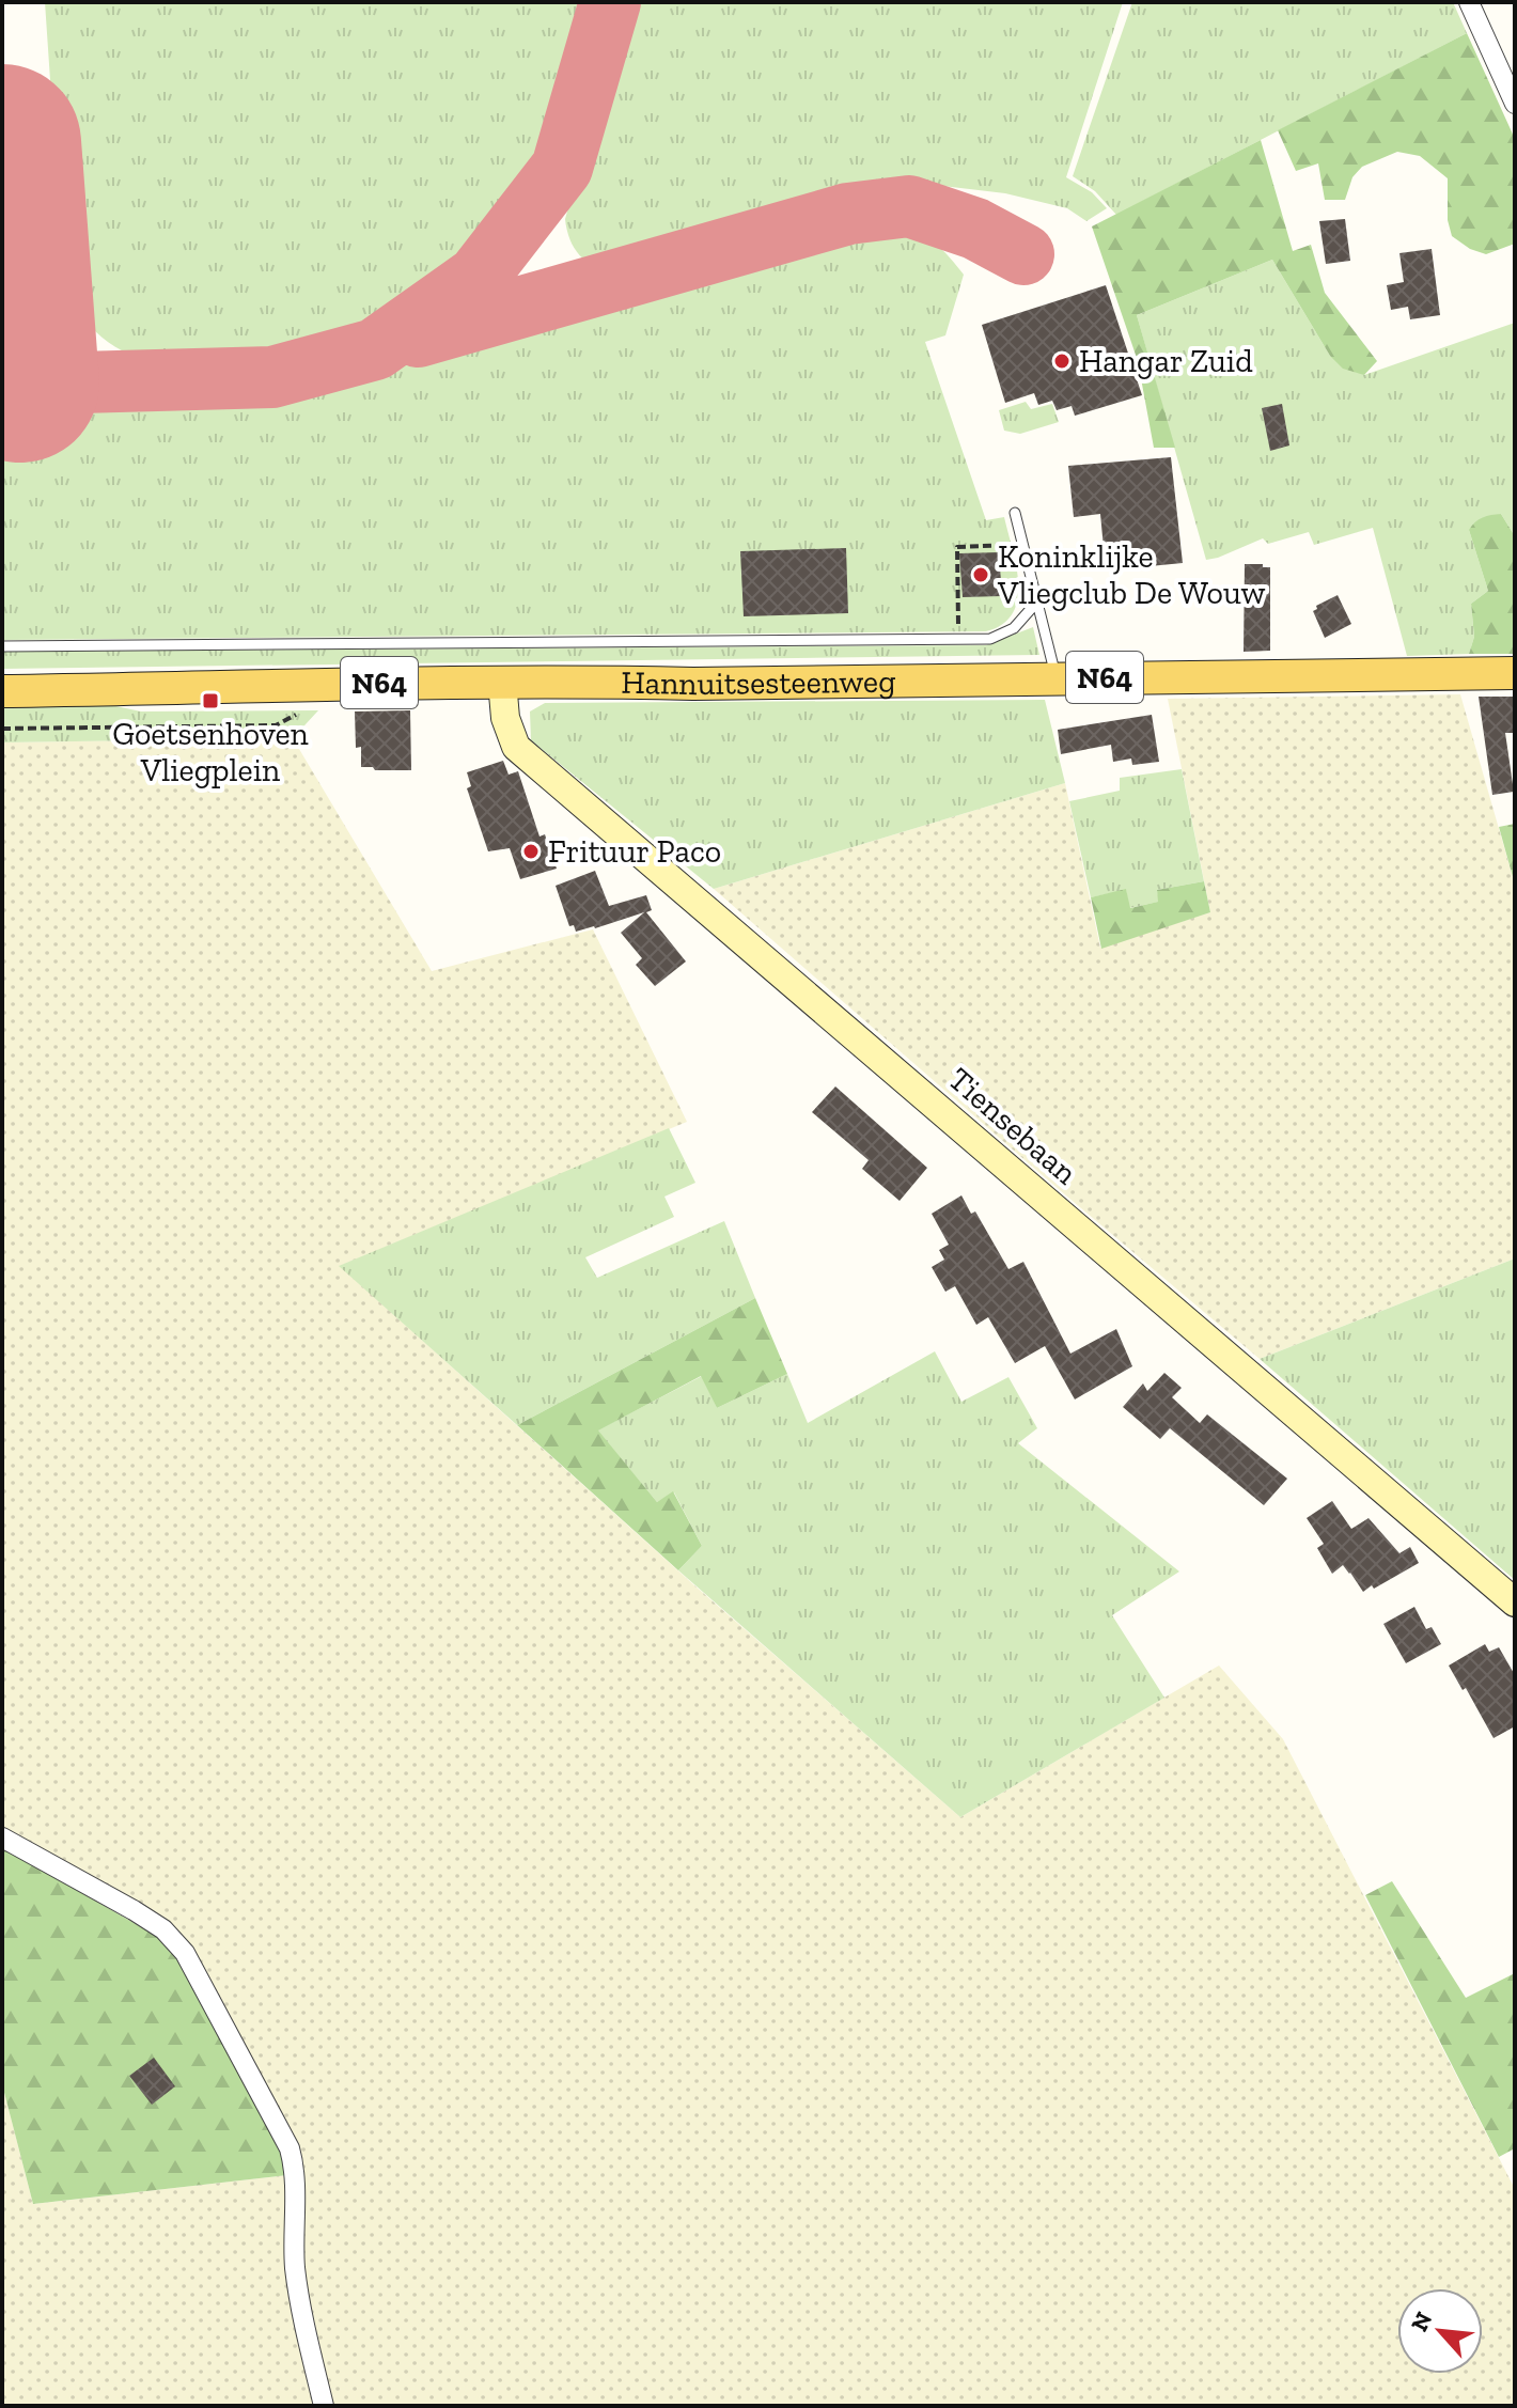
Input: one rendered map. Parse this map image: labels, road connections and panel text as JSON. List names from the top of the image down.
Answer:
{
  "streets": {
    "main road": ["N64", "Hannuitsesteenweg"],
    "street": ["Tiensebaan"]
  },
  "crossings": [
    ["Hannuitsesteenweg", "Tiensebaan"]
  ],
  "places": {
    "other": ["Hangar Zuid", "Koninklijke Vliegclub De Wouw", "Frituur Paco"],
    "transit": ["Goetsenhoven Vliegplein"]
  },
  "north": "top left"
}
